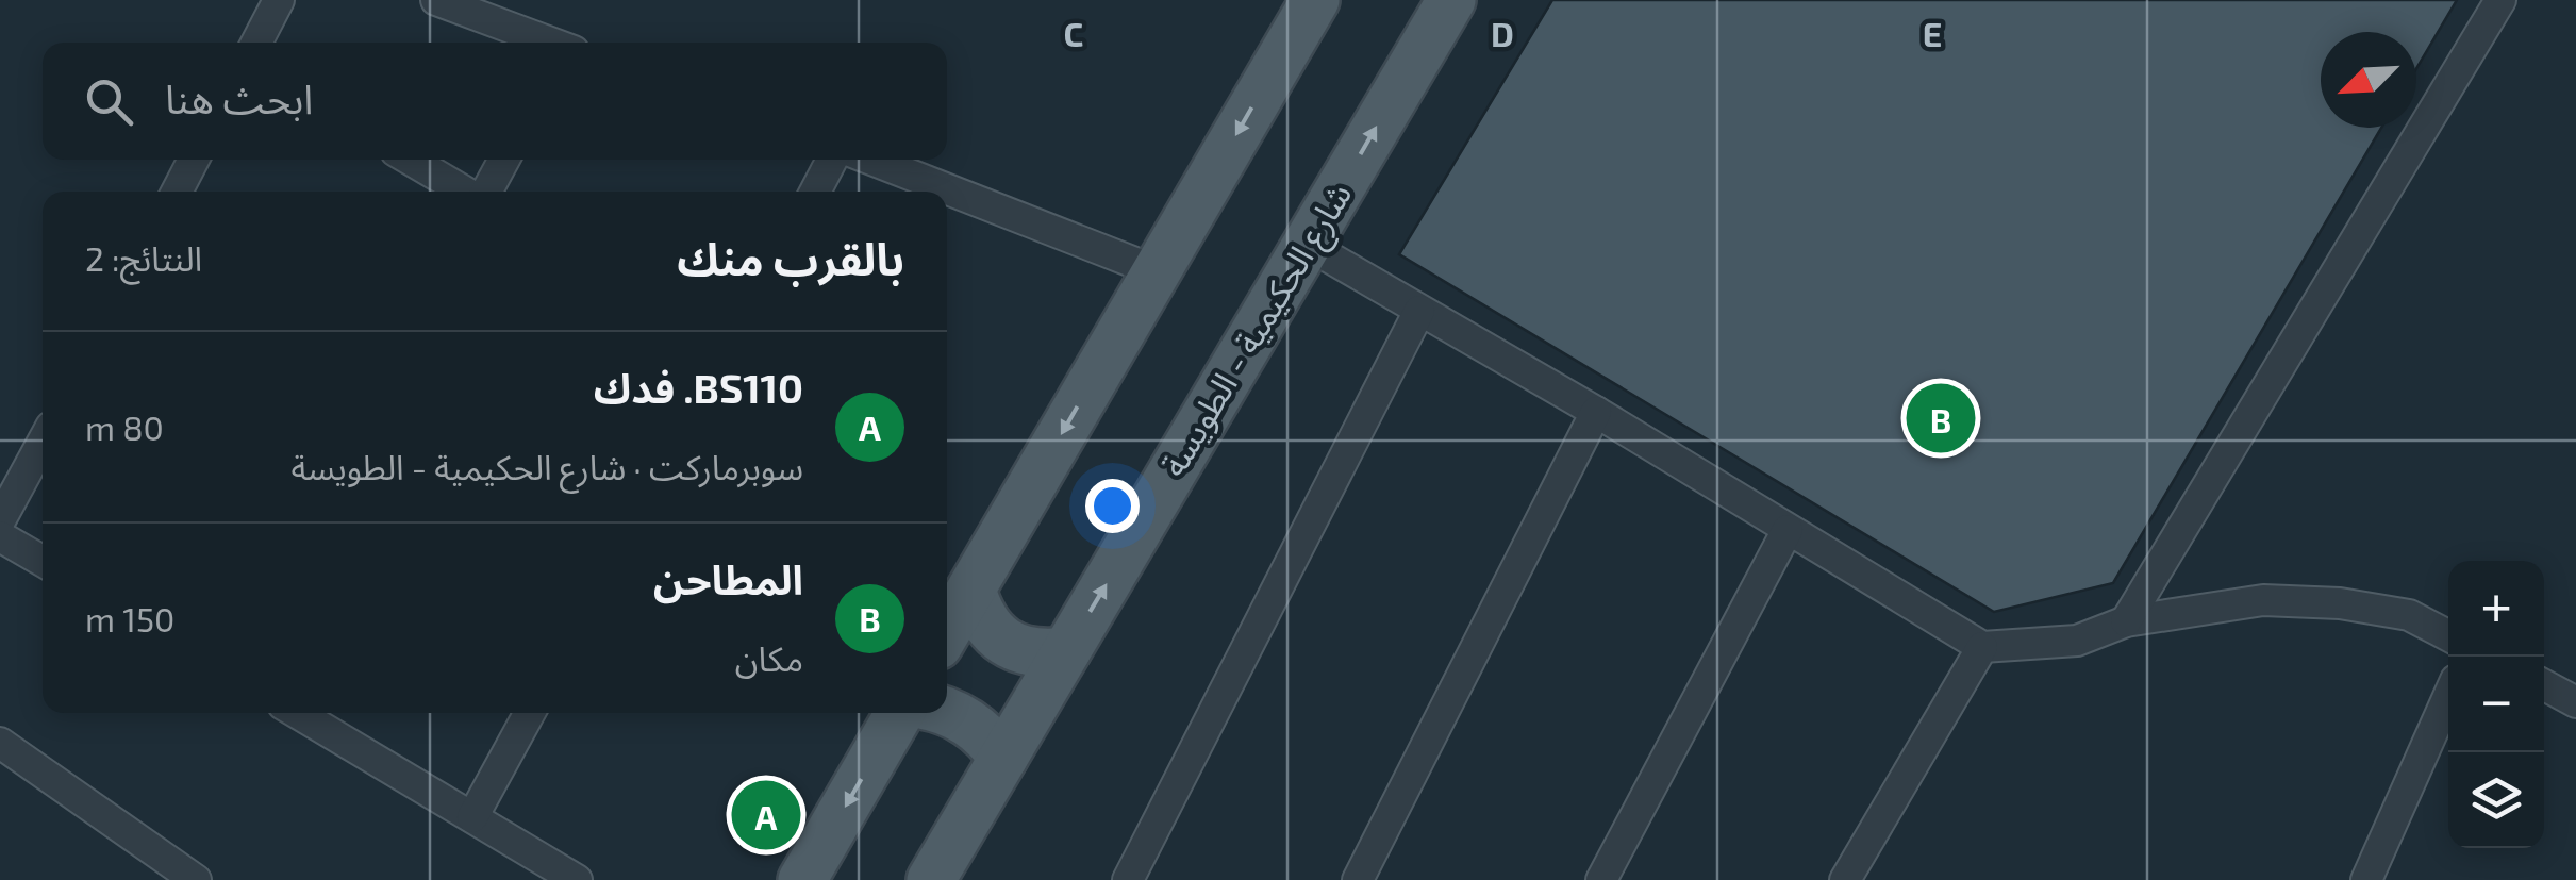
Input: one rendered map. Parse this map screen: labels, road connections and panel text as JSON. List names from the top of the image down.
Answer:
{
  "streets": {
    "main road": ["شارع الحكيمية - الطويسة"]
  },
  "north": "bottom left",
  "page": {
    "search": "ابحث هنا",
    "heading": ["بالقرب منك", "النتائج: 2"],
    "list": [
      {
        "mark": "A",
        "name": "BS110. فدك",
        "note": "سوبرماركت · شارع الحكيمية - الطويسة",
        "value": "80 m"
      },
      {
        "mark": "B",
        "name": "المطاحن",
        "note": "مكان",
        "value": "150 m"
      }
    ],
    "pins": ["B", "A"],
    "map_buttons": ["+", "−"]
  },
  "grid": {
    "columns": ["C", "D", "E"]
  }
}
